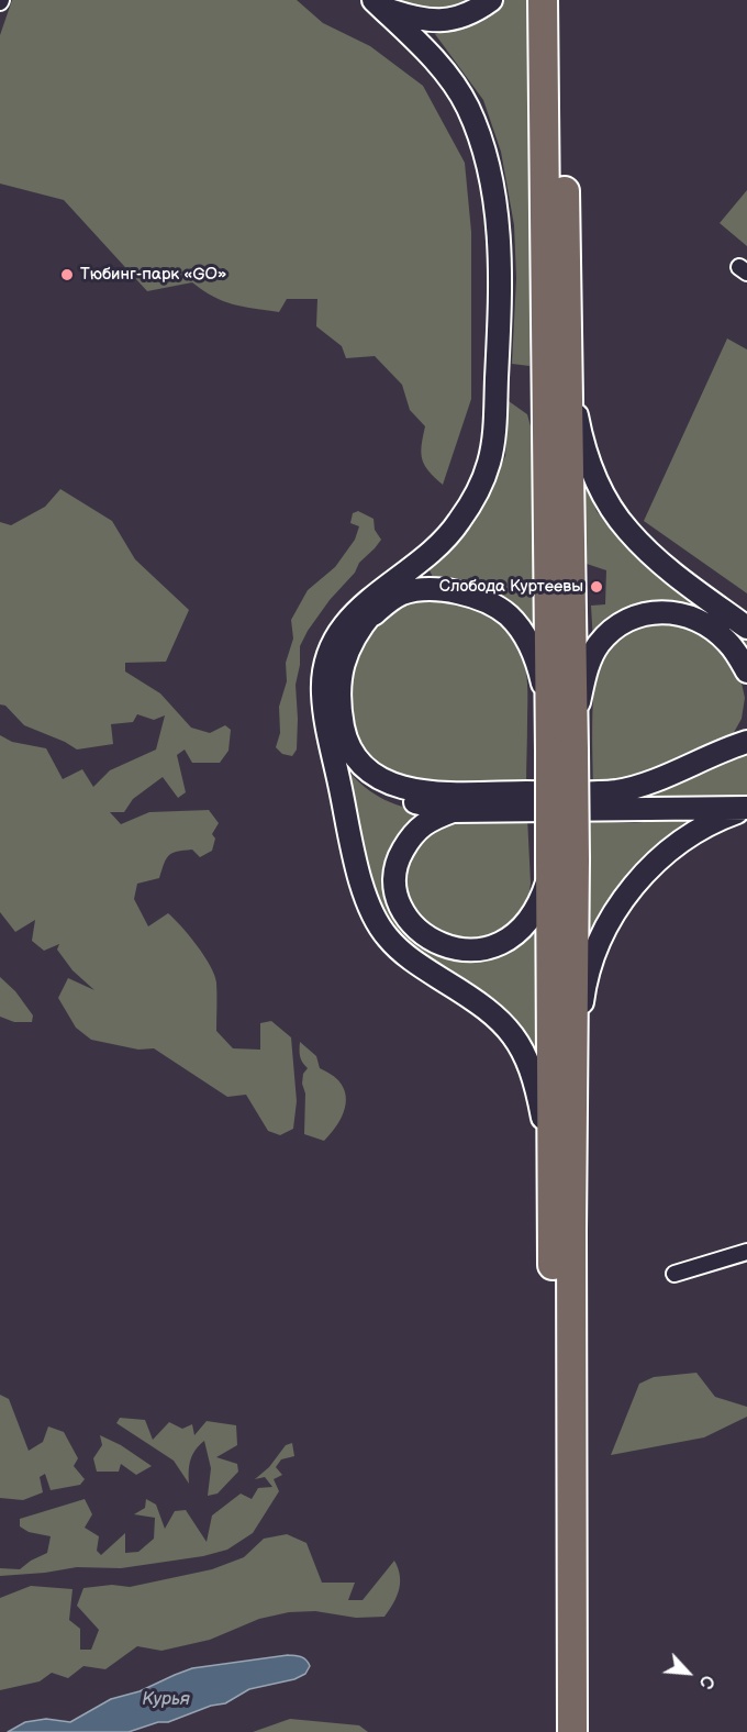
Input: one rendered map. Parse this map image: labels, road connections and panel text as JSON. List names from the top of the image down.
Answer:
{
  "water": ["Курья"],
  "places": ["Тюбинг-парк «GO»", "Слобода Куртеевы"],
  "north": "bottom right"
}
